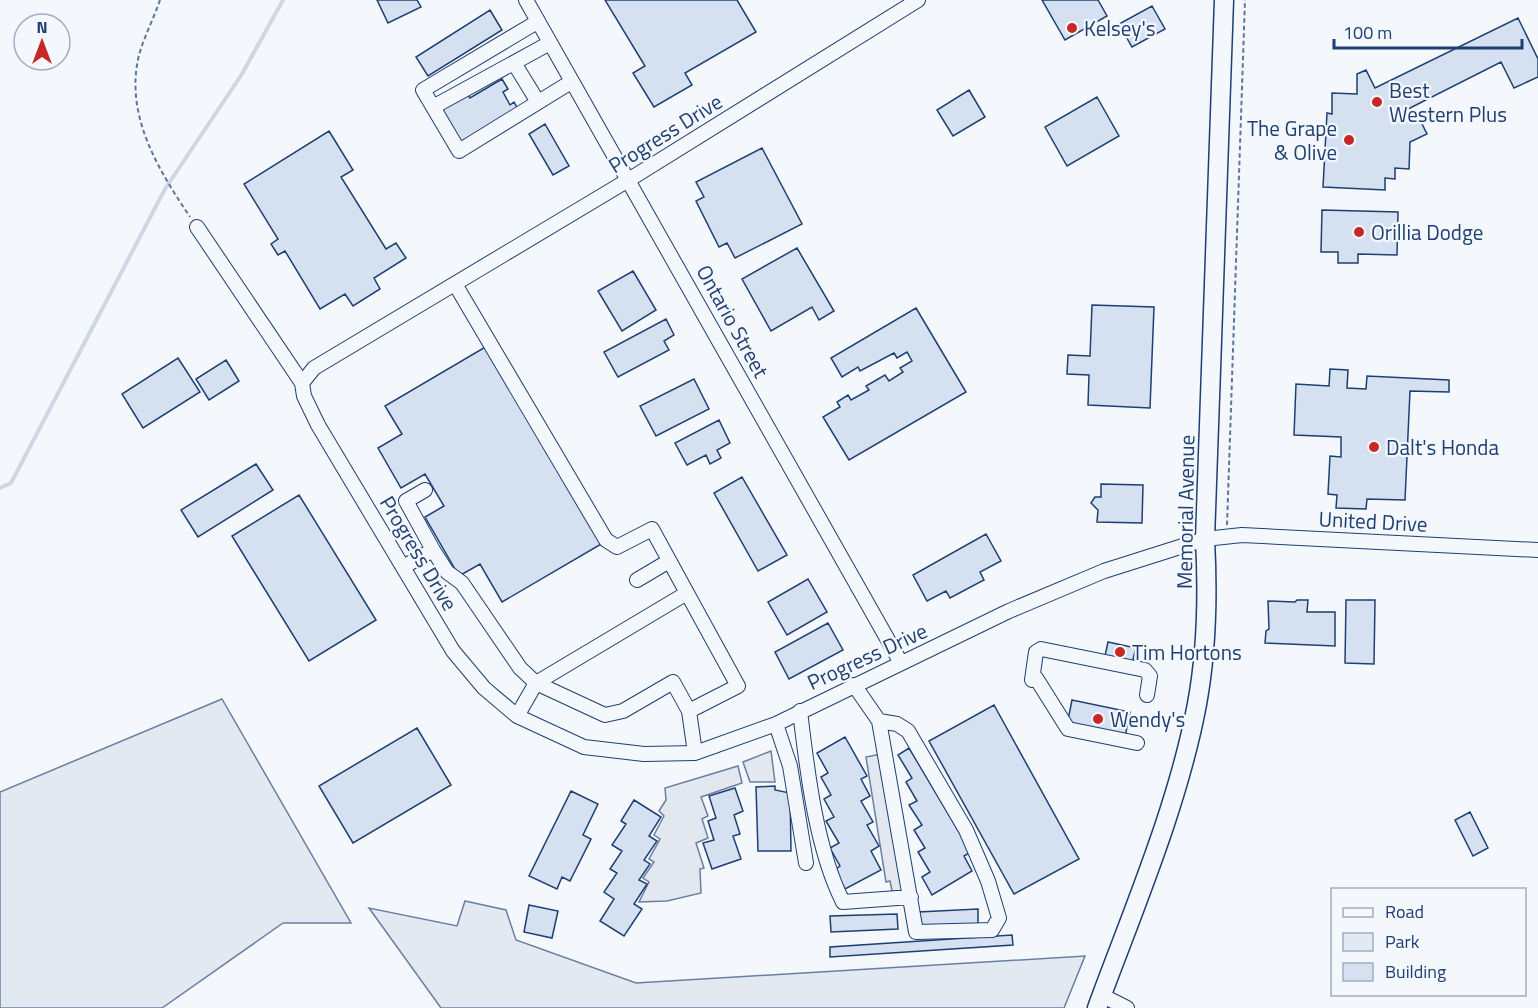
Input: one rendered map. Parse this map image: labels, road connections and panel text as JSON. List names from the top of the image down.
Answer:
{
  "streets": {
    "main road": ["Memorial Avenue"],
    "street": ["Progress Drive", "Ontario Street", "United Drive"]
  },
  "crossings": [
    ["Progress Drive", "Ontario Street"],
    ["Progress Drive", "Memorial Avenue"],
    ["Progress Drive", "United Drive"],
    ["Memorial Avenue", "United Drive"]
  ],
  "places": [
    "Kelsey's",
    "Best Western Plus",
    "The Grape & Olive",
    "Orillia Dodge",
    "Dalt's Honda",
    "Tim Hortons",
    "Wendy's"
  ],
  "legend": ["Road", "Park", "Building"],
  "scale_bar": "100 m",
  "north": "top"
}
